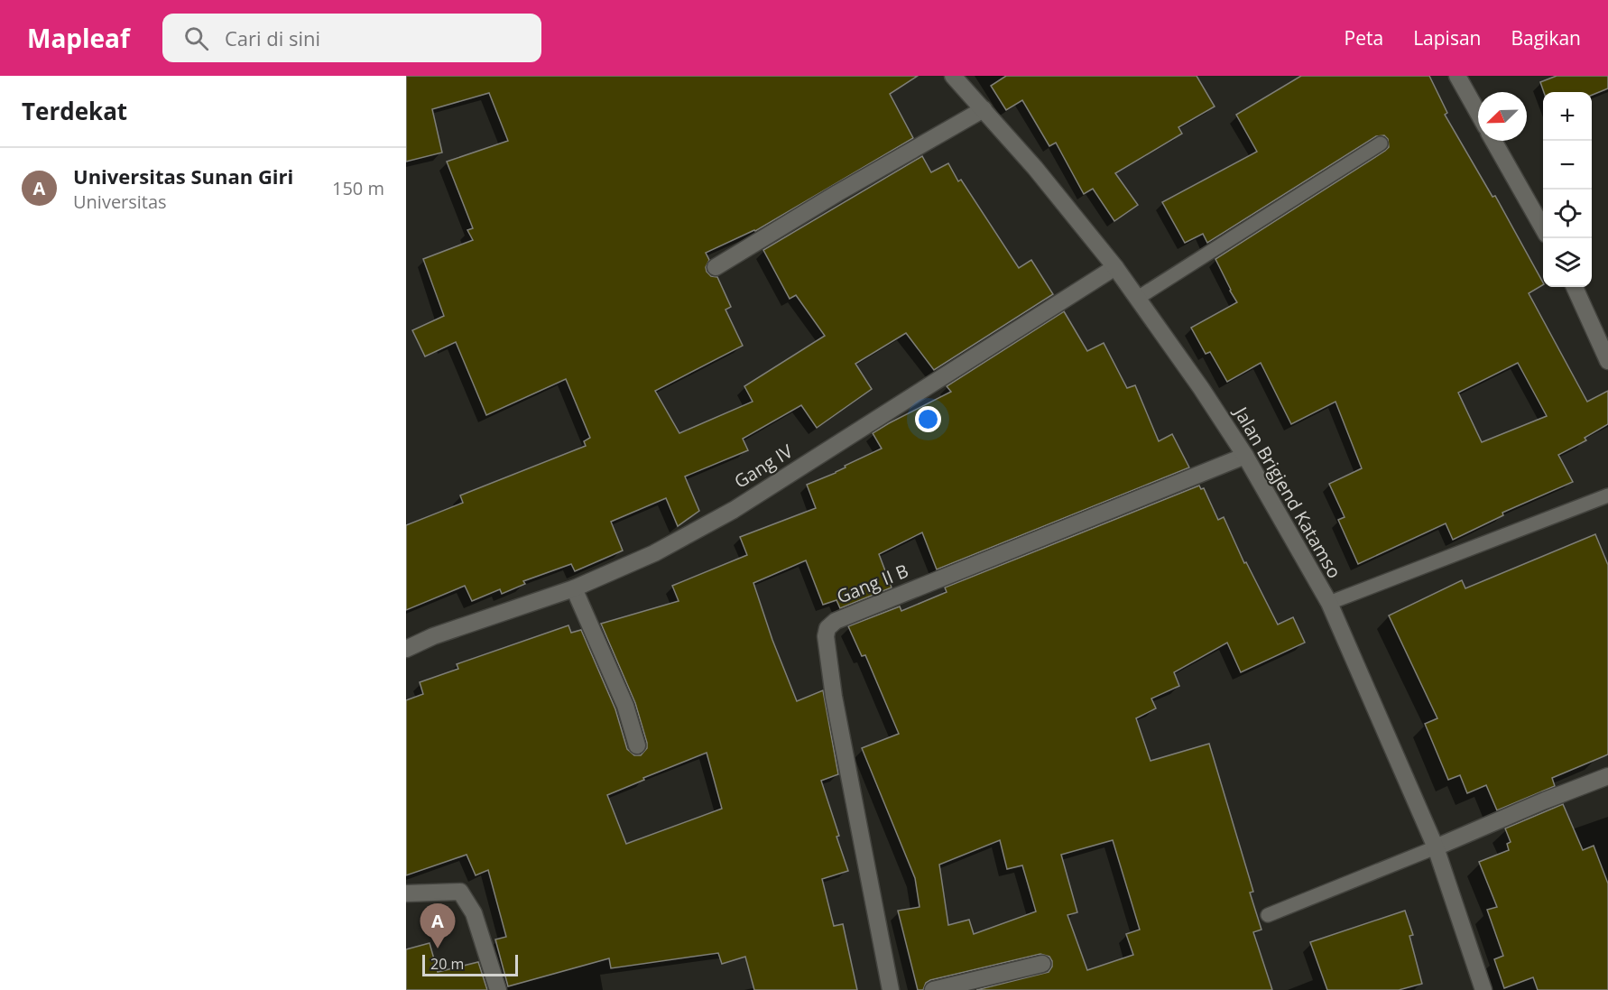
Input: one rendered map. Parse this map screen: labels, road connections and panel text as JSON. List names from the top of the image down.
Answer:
{
  "streets": {
    "street": ["Gang IV", "Jalan Brigjend Katamso", "Gang II B"]
  },
  "crossings": [
    ["Gang IV", "Jalan Brigjend Katamso"],
    ["Jalan Brigjend Katamso", "Gang II B"]
  ],
  "scale_bar": "20 m",
  "north": "bottom left",
  "page": {
    "header": "Mapleaf",
    "search": "Cari di sini",
    "nav": ["Peta", "Lapisan", "Bagikan"],
    "heading": "Terdekat",
    "map_buttons": ["+", "−"],
    "list": [
      {
        "mark": "A",
        "name": "Universitas Sunan Giri",
        "note": "Universitas",
        "value": "150 m"
      }
    ],
    "pins": "A",
    "scale": "20 m"
  }
}
